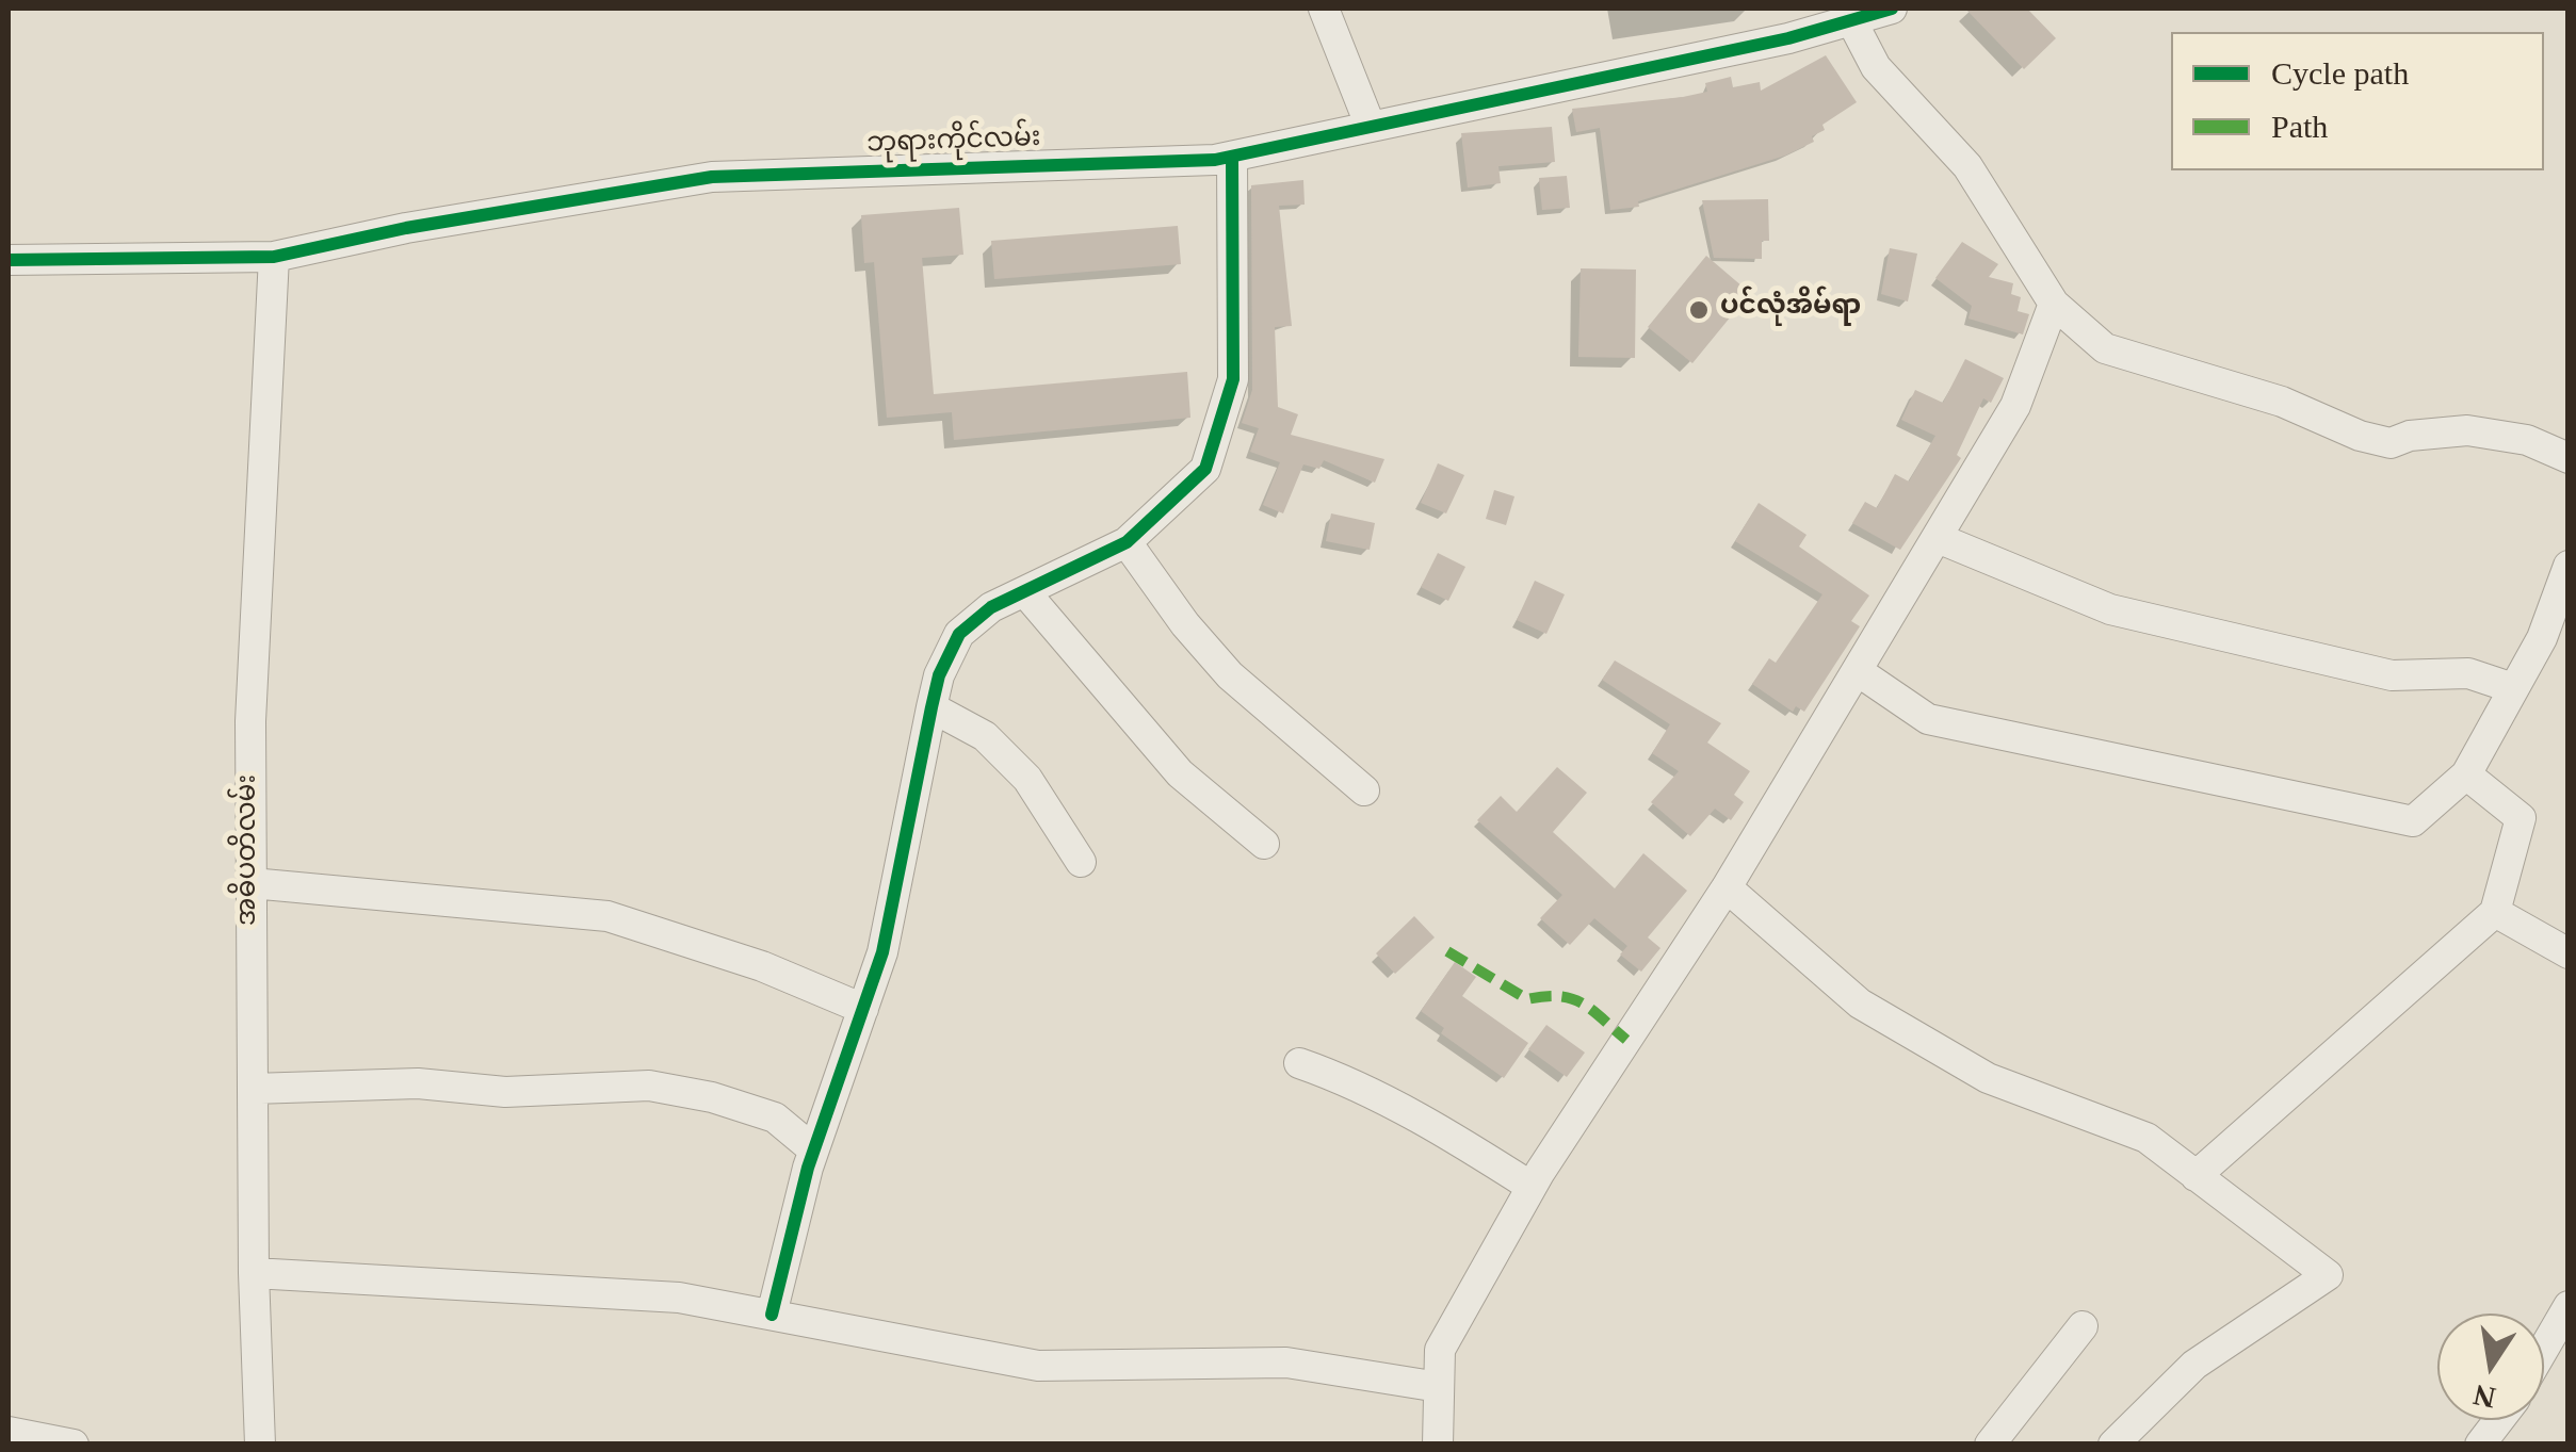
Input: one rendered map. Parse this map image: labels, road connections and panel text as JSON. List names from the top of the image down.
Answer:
{
  "streets": {
    "street": ["ဘုရားကိုင်လမ်း", "အဓိပတိလမ်း"]
  },
  "crossings": [
    ["ဘုရားကိုင်လမ်း", "အဓိပတိလမ်း"]
  ],
  "places": ["ပင်လုံအိမ်ရာ"],
  "legend": ["Cycle path", "Path"],
  "north": "bottom"
}
